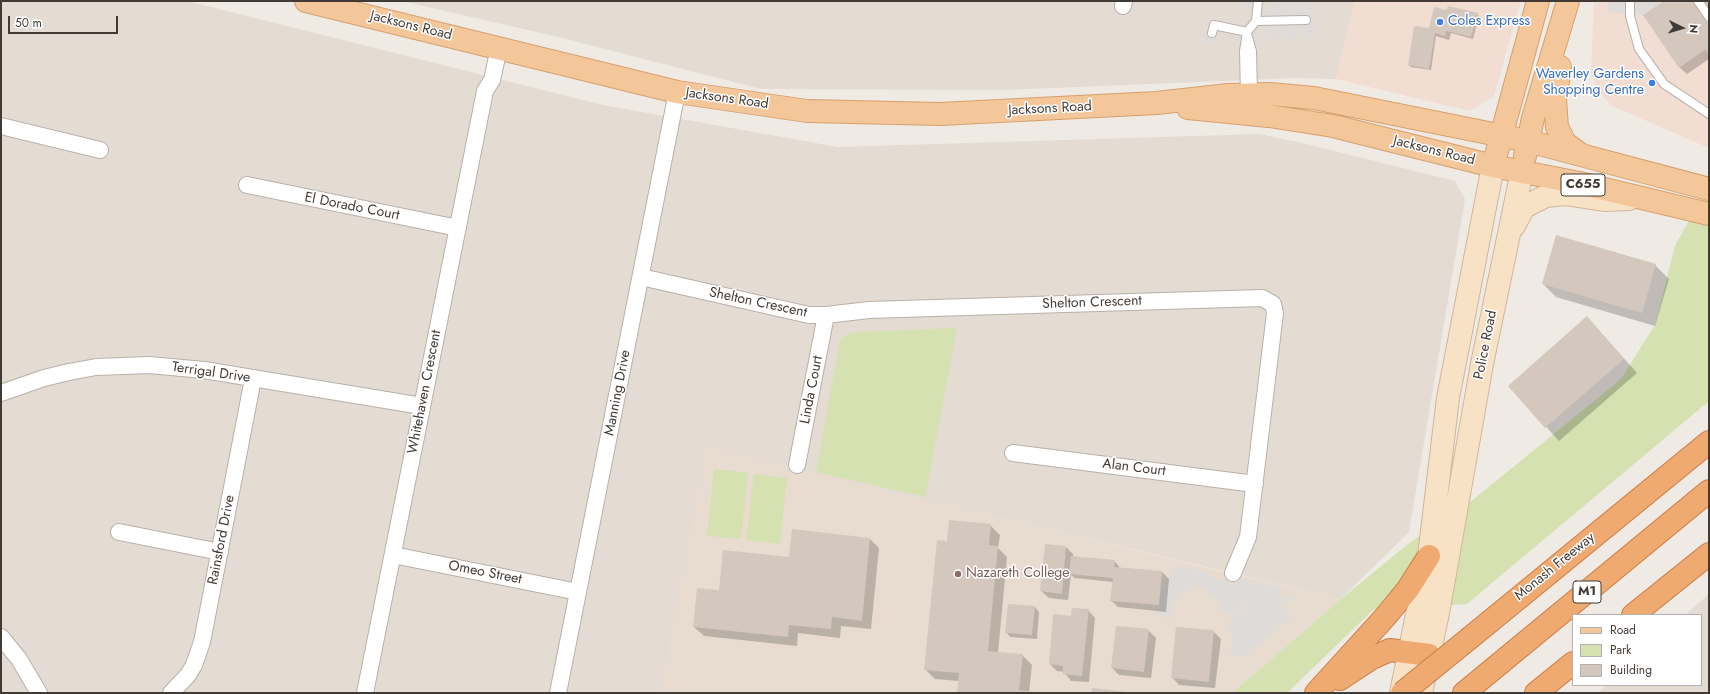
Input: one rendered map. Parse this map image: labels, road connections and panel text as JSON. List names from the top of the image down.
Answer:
{
  "streets": {
    "highway": ["Monash Freeway", "M1"],
    "main road": ["Jacksons Road", "C655", "Police Road"],
    "street": [
      "El Dorado Court",
      "Shelton Crescent",
      "Terrigal Drive",
      "Linda Court",
      "Whitehaven Crescent",
      "Manning Drive",
      "Alan Court",
      "Rainsford Drive",
      "Omeo Street"
    ]
  },
  "crossings": [
    ["Jacksons Road", "Police Road"],
    ["Jacksons Road", "Whitehaven Crescent"],
    ["Jacksons Road", "Manning Drive"],
    ["El Dorado Court", "Whitehaven Crescent"],
    ["Shelton Crescent", "Linda Court"],
    ["Shelton Crescent", "Manning Drive"],
    ["Shelton Crescent", "Alan Court"],
    ["Police Road", "Monash Freeway"],
    ["Terrigal Drive", "Whitehaven Crescent"],
    ["Terrigal Drive", "Rainsford Drive"],
    ["Whitehaven Crescent", "Omeo Street"],
    ["Manning Drive", "Omeo Street"]
  ],
  "places": ["Coles Express", "Waverley Gardens Shopping Centre", "Nazareth College"],
  "legend": ["Road", "Park", "Building"],
  "scale_bar": "50 m",
  "north": "right"
}
